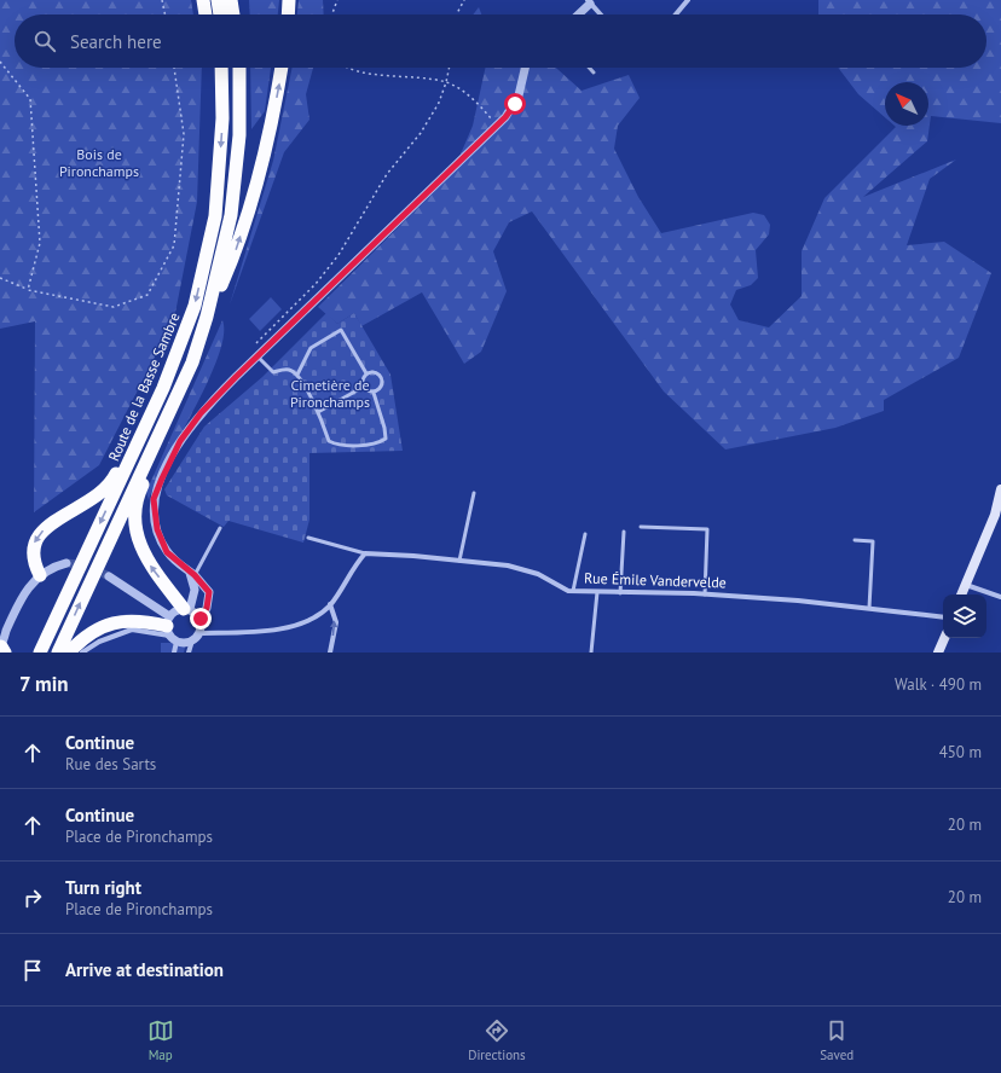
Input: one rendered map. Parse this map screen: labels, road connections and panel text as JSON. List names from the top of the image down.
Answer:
{
  "streets": {
    "highway": ["Route de la Basse Sambre"],
    "street": ["Rue Émile Vandervelde"]
  },
  "parks": ["Bois de Pironchamps", "Cimetière de Pironchamps"],
  "north": "top left",
  "page": {
    "search": "Search here",
    "heading": ["7 min", "Walk · 490 m"],
    "list": [
      ["Continue", "Rue des Sarts", "450 m"],
      ["Continue", "Place de Pironchamps", "20 m"],
      ["Turn right", "Place de Pironchamps", "20 m"],
      "Arrive at destination"
    ],
    "nav": ["Map", "Directions", "Saved"]
  }
}
